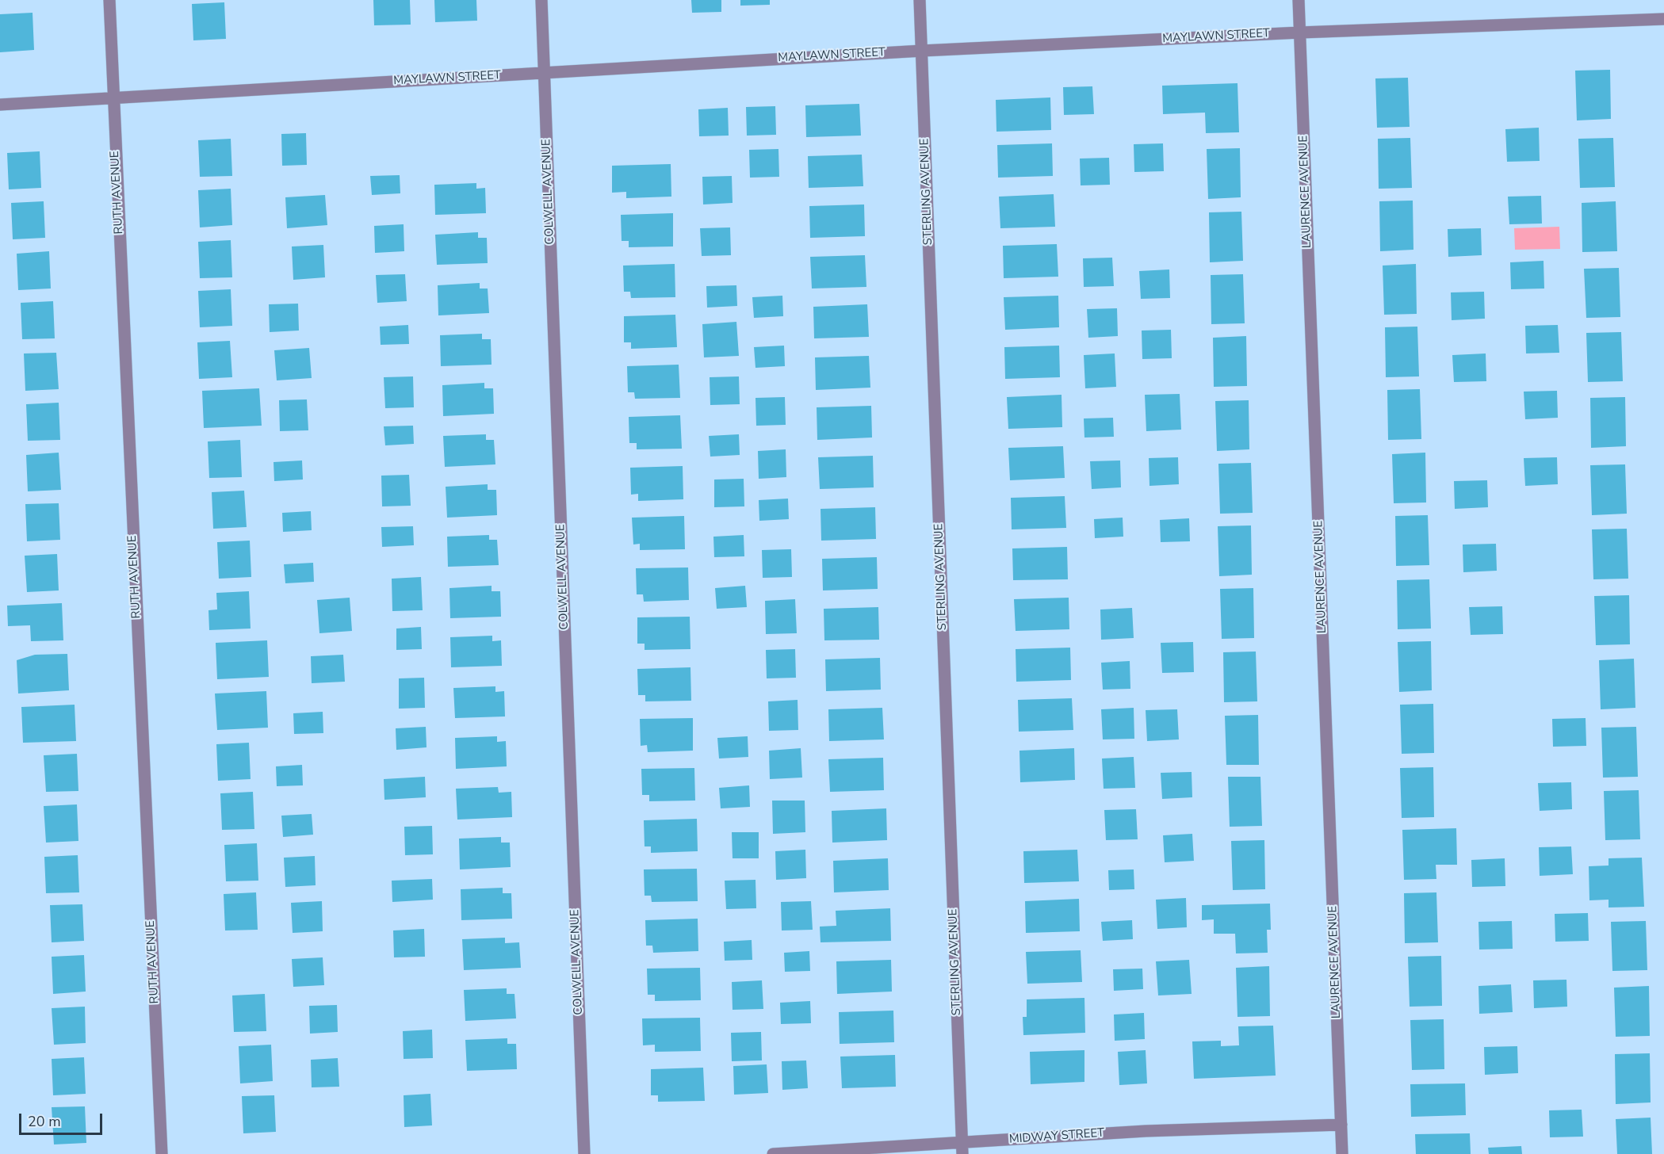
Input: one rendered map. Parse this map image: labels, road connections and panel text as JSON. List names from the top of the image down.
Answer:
{
  "streets": {
    "street": [
      "MAYLAWN STREET",
      "COLWELL AVENUE",
      "STERLING AVENUE",
      "LAURENCE AVENUE",
      "RUTH AVENUE",
      "MIDWAY STREET"
    ]
  },
  "crossings": [
    ["MAYLAWN STREET", "COLWELL AVENUE"],
    ["MAYLAWN STREET", "STERLING AVENUE"],
    ["MAYLAWN STREET", "LAURENCE AVENUE"],
    ["MAYLAWN STREET", "RUTH AVENUE"],
    ["STERLING AVENUE", "MIDWAY STREET"],
    ["LAURENCE AVENUE", "MIDWAY STREET"]
  ],
  "scale_bar": "20 m"
}
